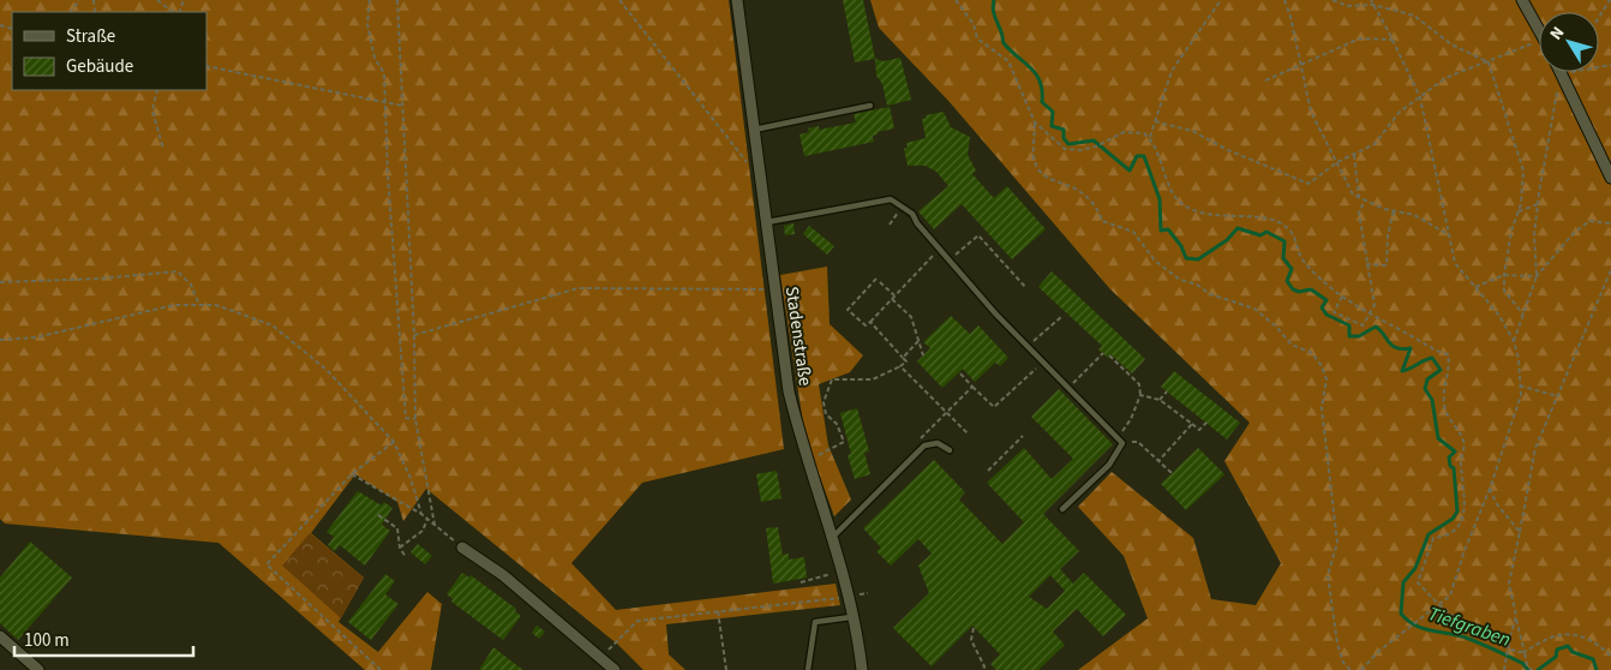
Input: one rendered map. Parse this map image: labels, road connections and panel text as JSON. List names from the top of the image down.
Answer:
{
  "streets": {
    "street": ["Stadenstraße"]
  },
  "water": ["Tiefgraben"],
  "legend": ["Straße", "Gebäude"],
  "scale_bar": "100 m",
  "north": "top left"
}
